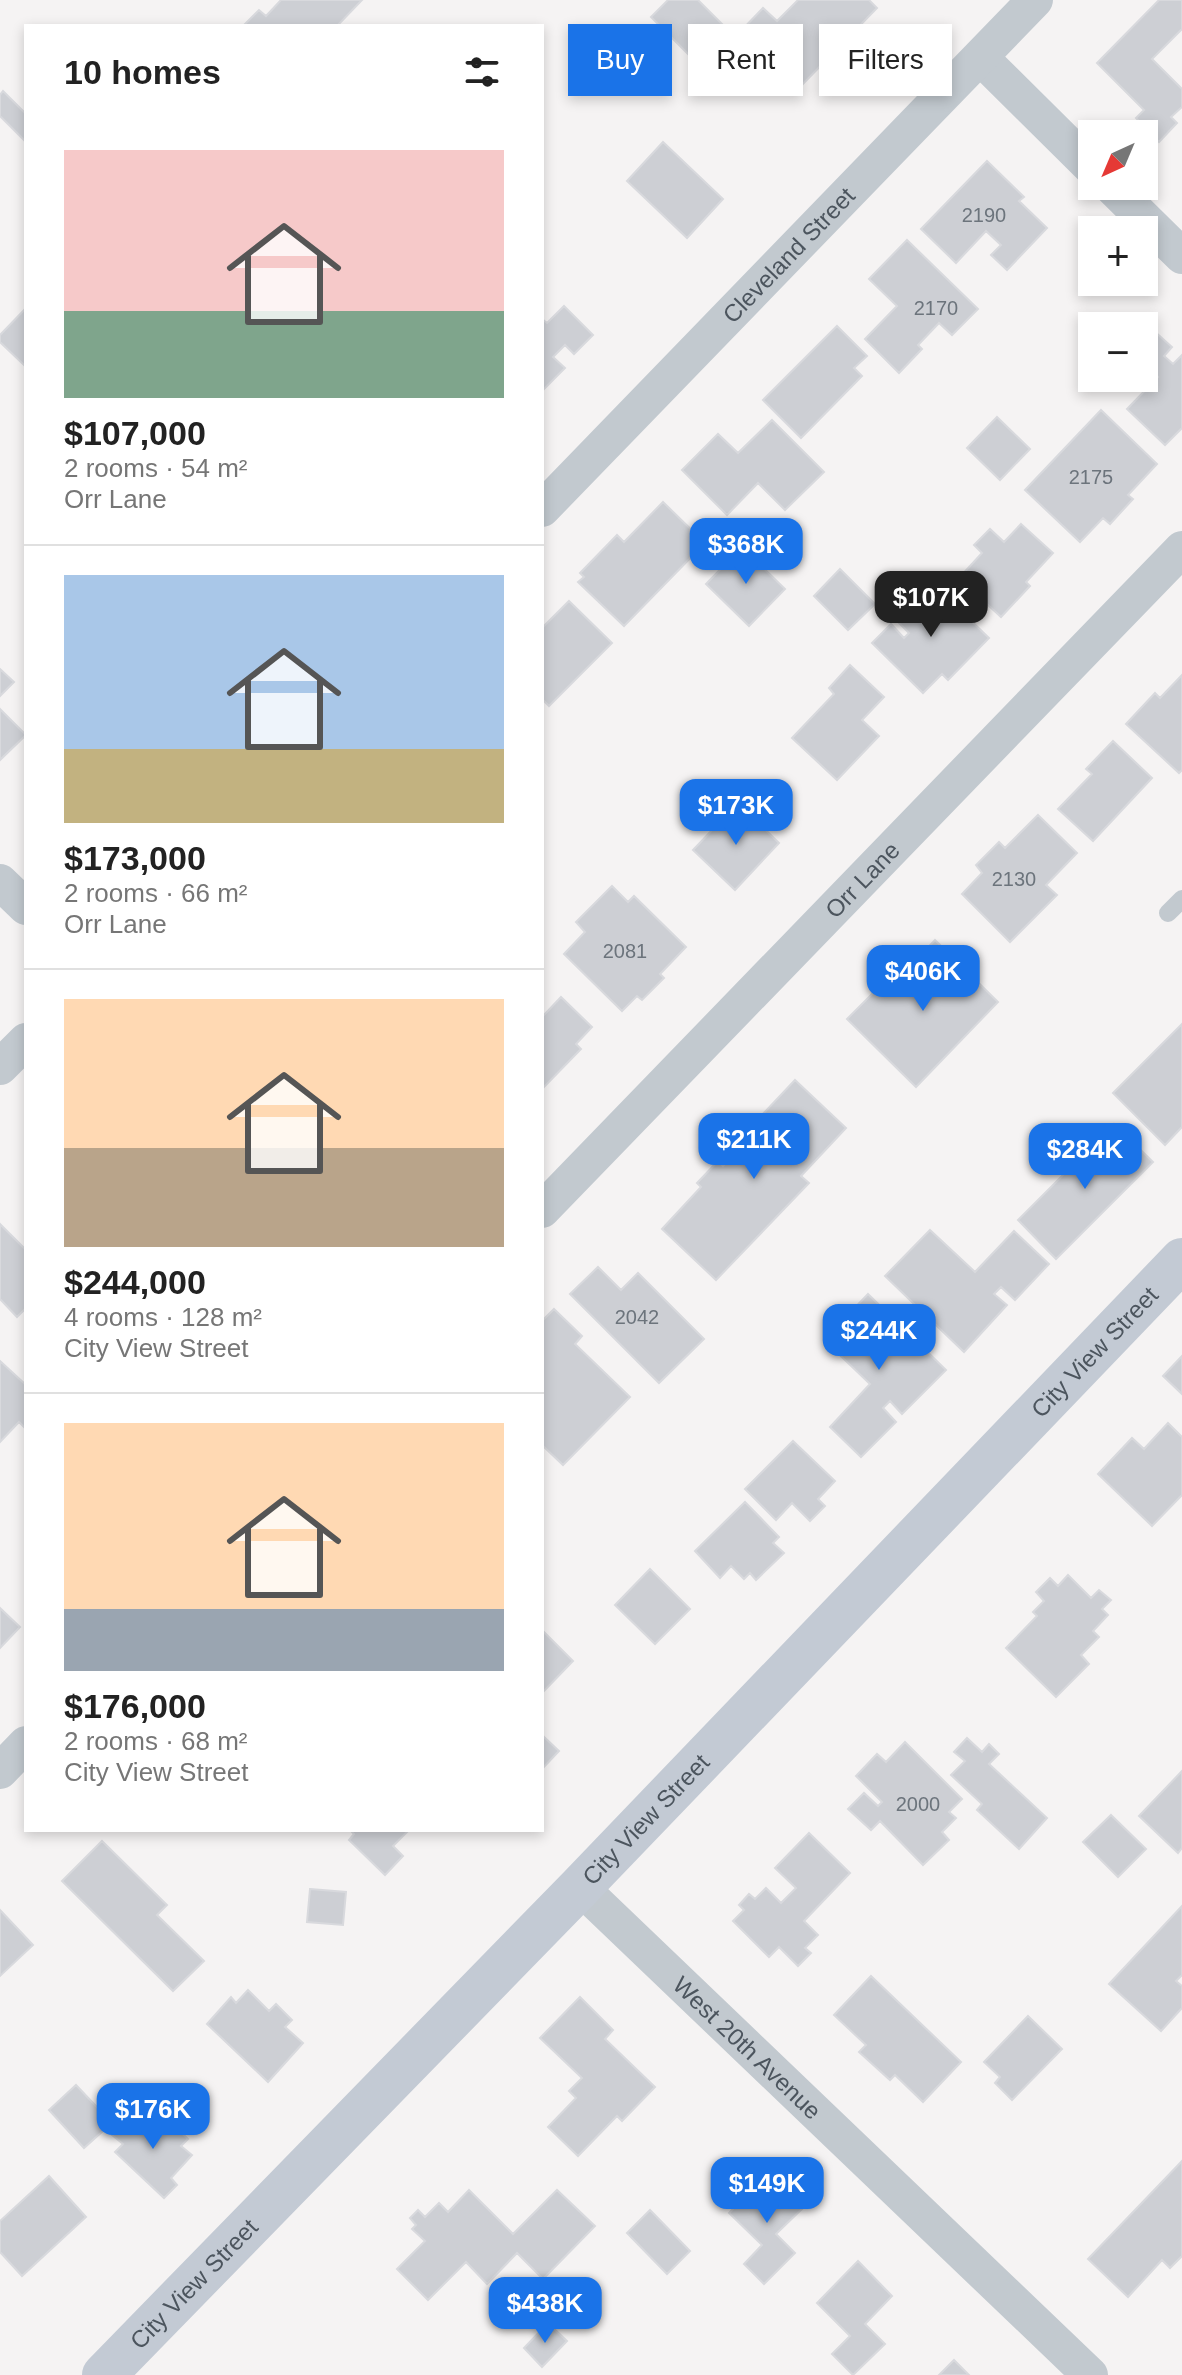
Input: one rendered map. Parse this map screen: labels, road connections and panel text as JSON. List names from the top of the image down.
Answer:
{
  "streets": {
    "street": [
      "Cleveland Street",
      "Orr Lane",
      "City View Street",
      "West 20th Avenue"
    ]
  },
  "crossings": [
    ["City View Street", "West 20th Avenue"]
  ],
  "house_numbers": [
    "2190",
    "2170",
    "2175",
    "2130",
    "2081",
    "2042",
    "2000"
  ],
  "north": "bottom left",
  "page": {
    "chip": ["Buy", "Rent", "Filters"],
    "heading": "10 homes",
    "map_buttons": ["+", "−"],
    "list": [
      {
        "name": "$107,000",
        "note": "2 rooms · 54 m² · Orr Lane"
      },
      {
        "name": "$173,000",
        "note": "2 rooms · 66 m² · Orr Lane"
      },
      {
        "name": "$244,000",
        "note": "4 rooms · 128 m² · City View Street"
      },
      {
        "name": "$176,000",
        "note": "2 rooms · 68 m² · City View Street"
      }
    ],
    "price": [
      "$368K",
      "$107K",
      "$173K",
      "$406K",
      "$211K",
      "$284K",
      "$244K",
      "$176K",
      "$149K",
      "$438K"
    ]
  }
}
